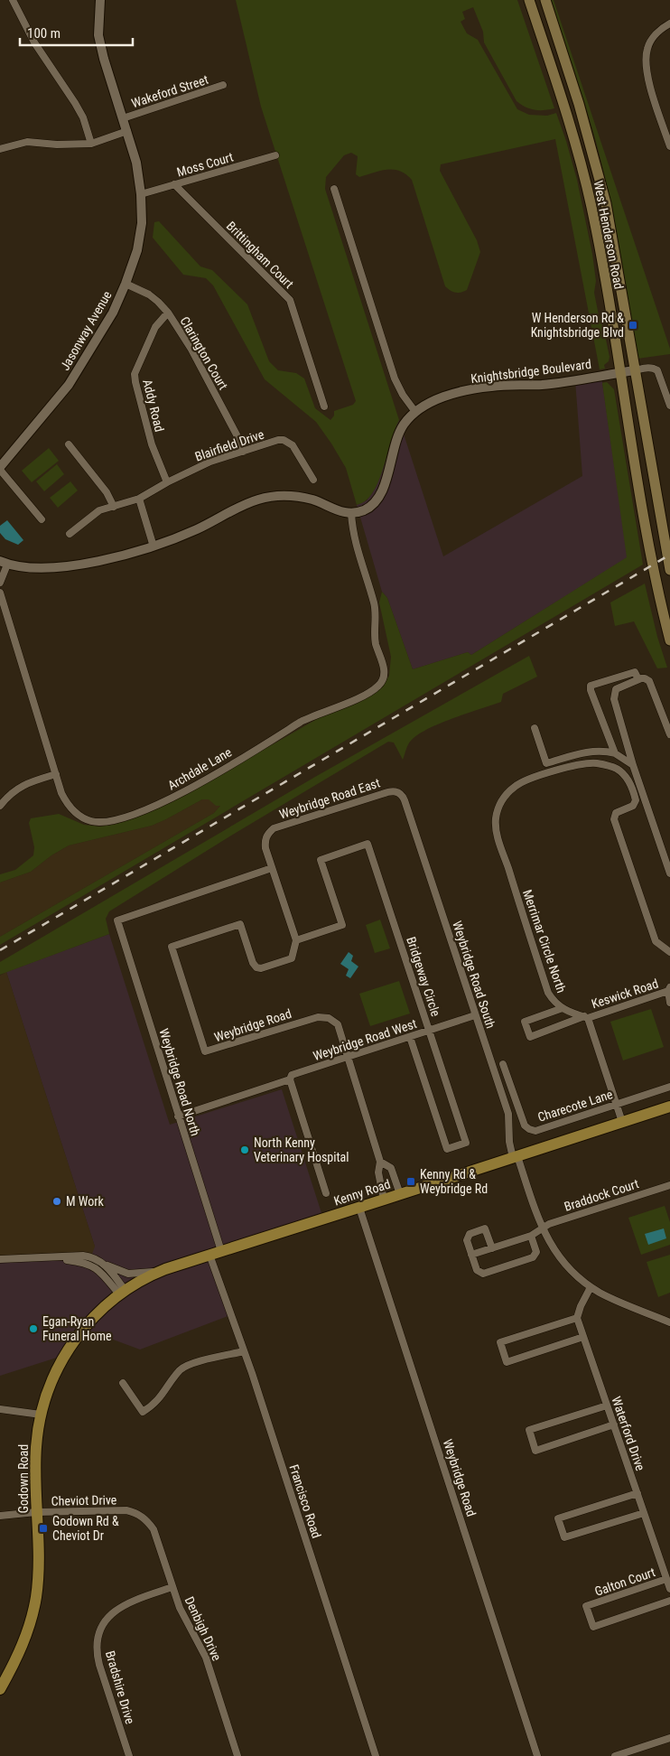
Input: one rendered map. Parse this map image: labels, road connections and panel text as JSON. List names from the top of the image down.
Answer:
{
  "streets": {
    "main road": ["West Henderson Road", "Kenny Road", "Godown Road"],
    "street": [
      "Wakeford Street",
      "Moss Court",
      "Brittingham Court",
      "Jasonway Avenue",
      "Clarington Court",
      "Knightsbridge Boulevard",
      "Addy Road",
      "Blairfield Drive",
      "Archdale Lane",
      "Weybridge Road East",
      "Merrimar Circle North",
      "Weybridge Road South",
      "Bridgeway Circle",
      "Keswick Road",
      "Weybridge Road",
      "Weybridge Road West",
      "Weybridge Road North",
      "Charecote Lane",
      "Braddock Court",
      "Waterford Drive",
      "Cheviot Drive",
      "Francisco Road",
      "Galton Court",
      "Denbigh Drive",
      "Bradshire Drive"
    ]
  },
  "crossings": [
    ["Wakeford Street", "Jasonway Avenue"],
    ["Moss Court", "Brittingham Court"],
    ["Moss Court", "Jasonway Avenue"],
    ["West Henderson Road", "Knightsbridge Boulevard"],
    ["Jasonway Avenue", "Clarington Court"],
    ["Clarington Court", "Addy Road"],
    ["Clarington Court", "Blairfield Drive"],
    ["Knightsbridge Boulevard", "Archdale Lane"],
    ["Addy Road", "Blairfield Drive"],
    ["Weybridge Road East", "Weybridge Road South"],
    ["Weybridge Road East", "Bridgeway Circle"],
    ["Weybridge Road East", "Weybridge Road"],
    ["Weybridge Road East", "Weybridge Road North"],
    ["Merrimar Circle North", "Keswick Road"],
    ["Weybridge Road South", "Weybridge Road West"],
    ["Weybridge Road South", "Kenny Road"],
    ["Weybridge Road South", "Braddock Court"],
    ["Bridgeway Circle", "Weybridge Road"],
    ["Bridgeway Circle", "Weybridge Road West"],
    ["Weybridge Road", "Weybridge Road West"],
    ["Weybridge Road", "Kenny Road"],
    ["Weybridge Road West", "Weybridge Road North"],
    ["Weybridge Road North", "Kenny Road"],
    ["Kenny Road", "Godown Road"],
    ["Kenny Road", "Francisco Road"],
    ["Waterford Drive", "Galton Court"],
    ["Godown Road", "Cheviot Drive"],
    ["Cheviot Drive", "Denbigh Drive"],
    ["Denbigh Drive", "Bradshire Drive"]
  ],
  "places": {
    "transit": ["W Henderson Rd & Knightsbridge Blvd", "Kenny Rd & Weybridge Rd", "Godown Rd & Cheviot Dr"],
    "other": ["North Kenny Veterinary Hospital", "M Work", "Egan-Ryan Funeral Home"]
  },
  "scale_bar": "100 m"
}
